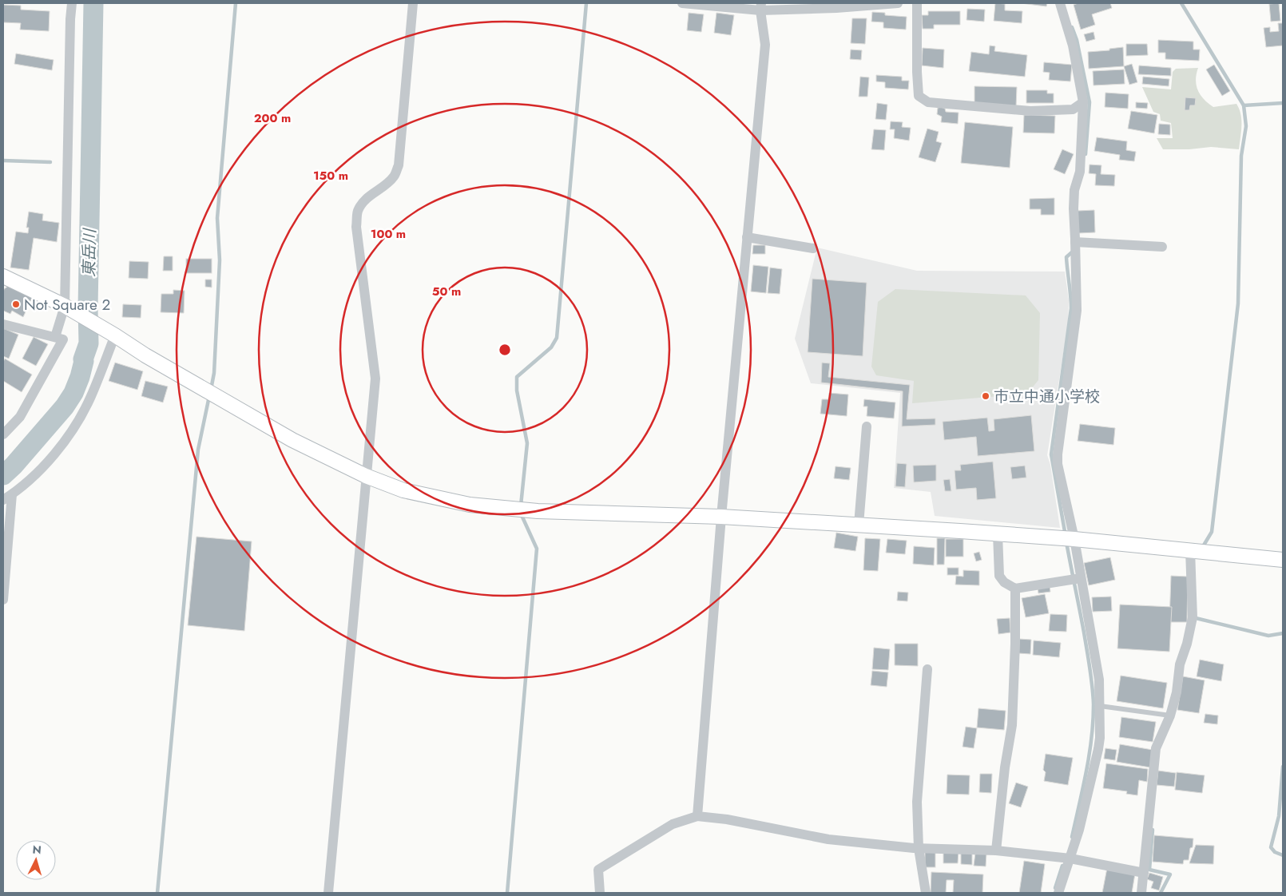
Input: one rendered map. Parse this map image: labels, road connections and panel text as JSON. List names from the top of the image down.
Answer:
{
  "water": ["東岳川"],
  "places": ["Not Square 2", "市立中通小学校"],
  "north": "top",
  "rings": [
    "200 m",
    "150 m",
    "100 m",
    "50 m"
  ]
}
